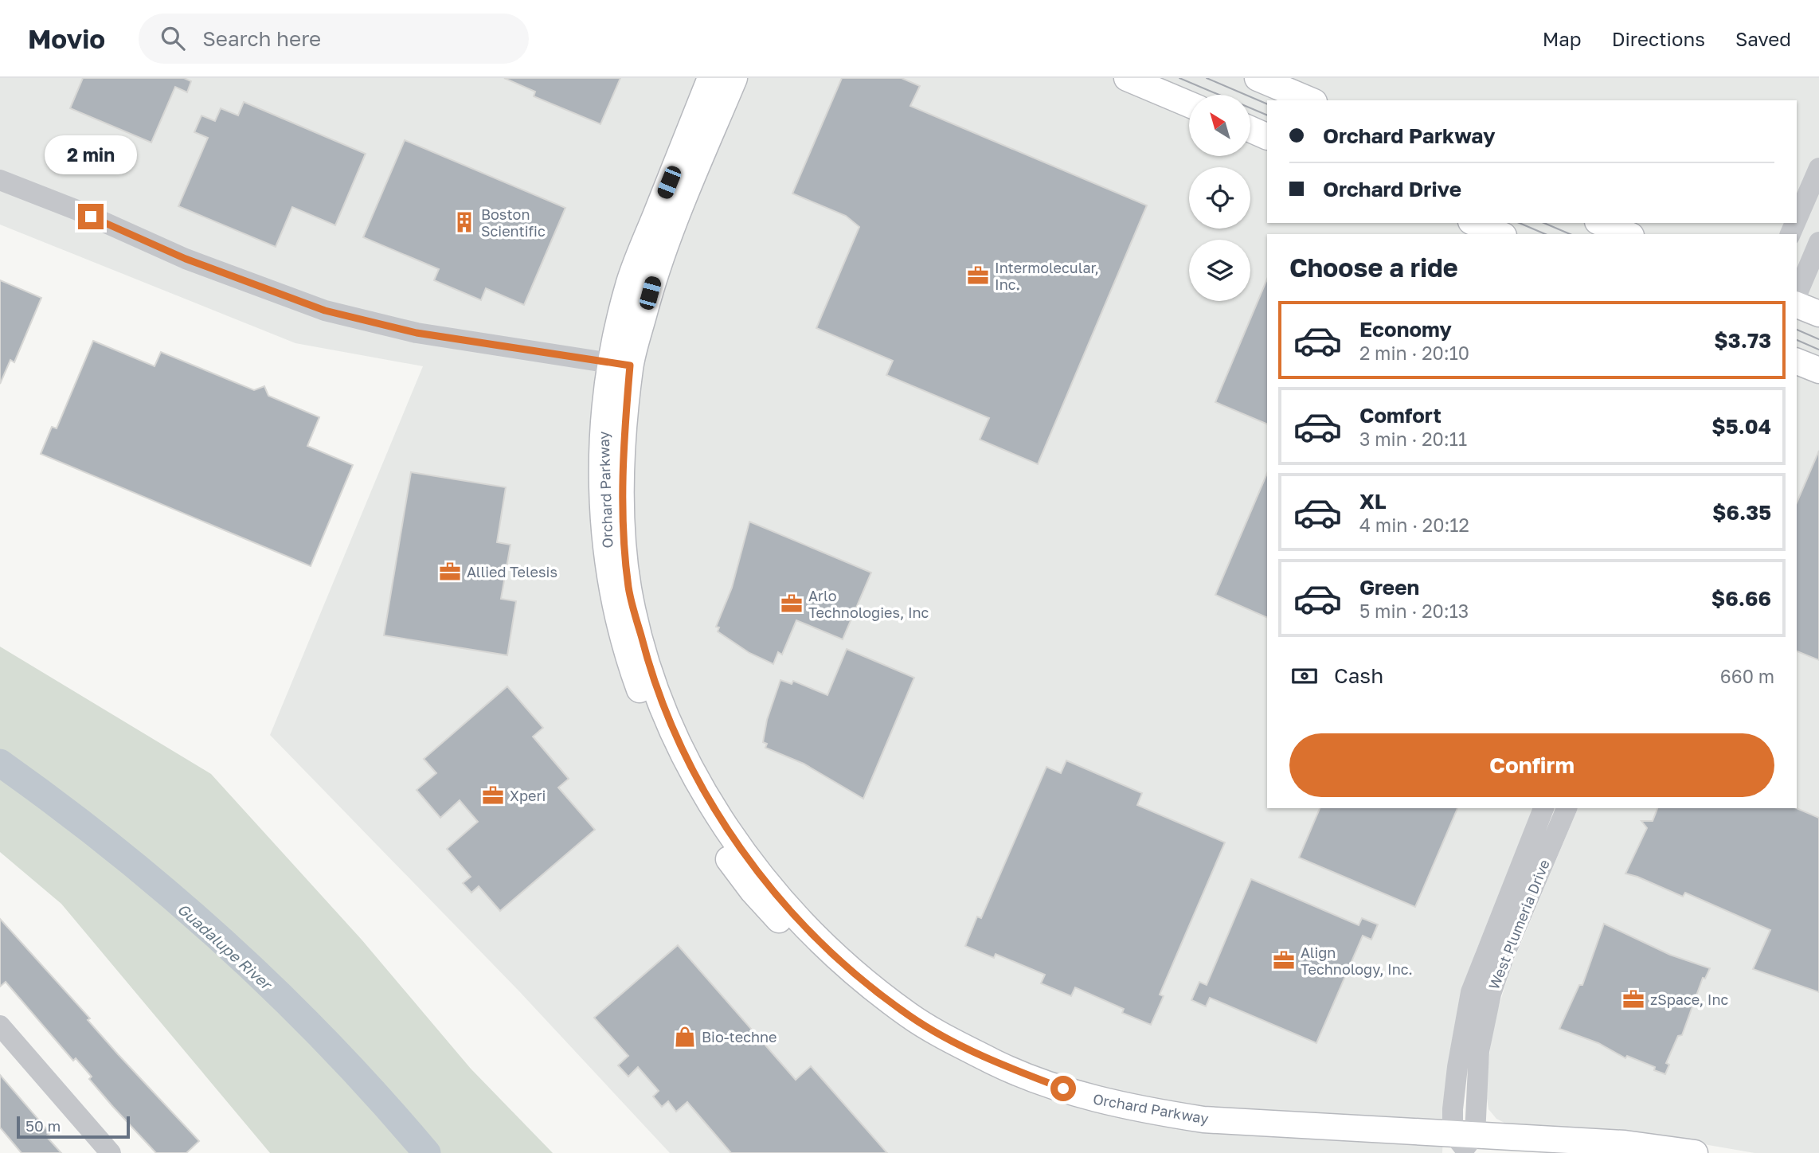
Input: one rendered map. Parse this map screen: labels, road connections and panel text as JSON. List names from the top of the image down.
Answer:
{
  "streets": {
    "main road": ["Orchard Parkway"],
    "street": ["West Plumeria Drive"]
  },
  "crossings": [
    ["Orchard Parkway", "West Plumeria Drive"]
  ],
  "water": ["Guadalupe River"],
  "places": {
    "building": ["Boston Scientific"],
    "office": [
      "Intermolecular, Inc.",
      "Allied Telesis",
      "Arlo Technologies, Inc",
      "Xperi",
      "Align Technology, Inc.",
      "zSpace, Inc"
    ],
    "shop": ["Bio-techne"]
  },
  "scale_bar": "50 m",
  "north": "top left",
  "page": {
    "header": "Movio",
    "search": "Search here",
    "nav": ["Map", "Directions", "Saved"],
    "banner": ["Orchard Parkway", "Orchard Drive"],
    "bubble": "2 min",
    "heading": "Choose a ride",
    "list": [
      {
        "name": "Economy",
        "note": "2 min · 20:10",
        "value": "$3.73"
      },
      {
        "name": "Comfort",
        "note": "3 min · 20:11",
        "value": "$5.04"
      },
      {
        "name": "XL",
        "note": "4 min · 20:12",
        "value": "$6.35"
      },
      {
        "name": "Green",
        "note": "5 min · 20:13",
        "value": "$6.66"
      }
    ],
    "pay": ["Cash", "660 m"],
    "buttons": "Confirm",
    "scale": "50 m"
  }
}
